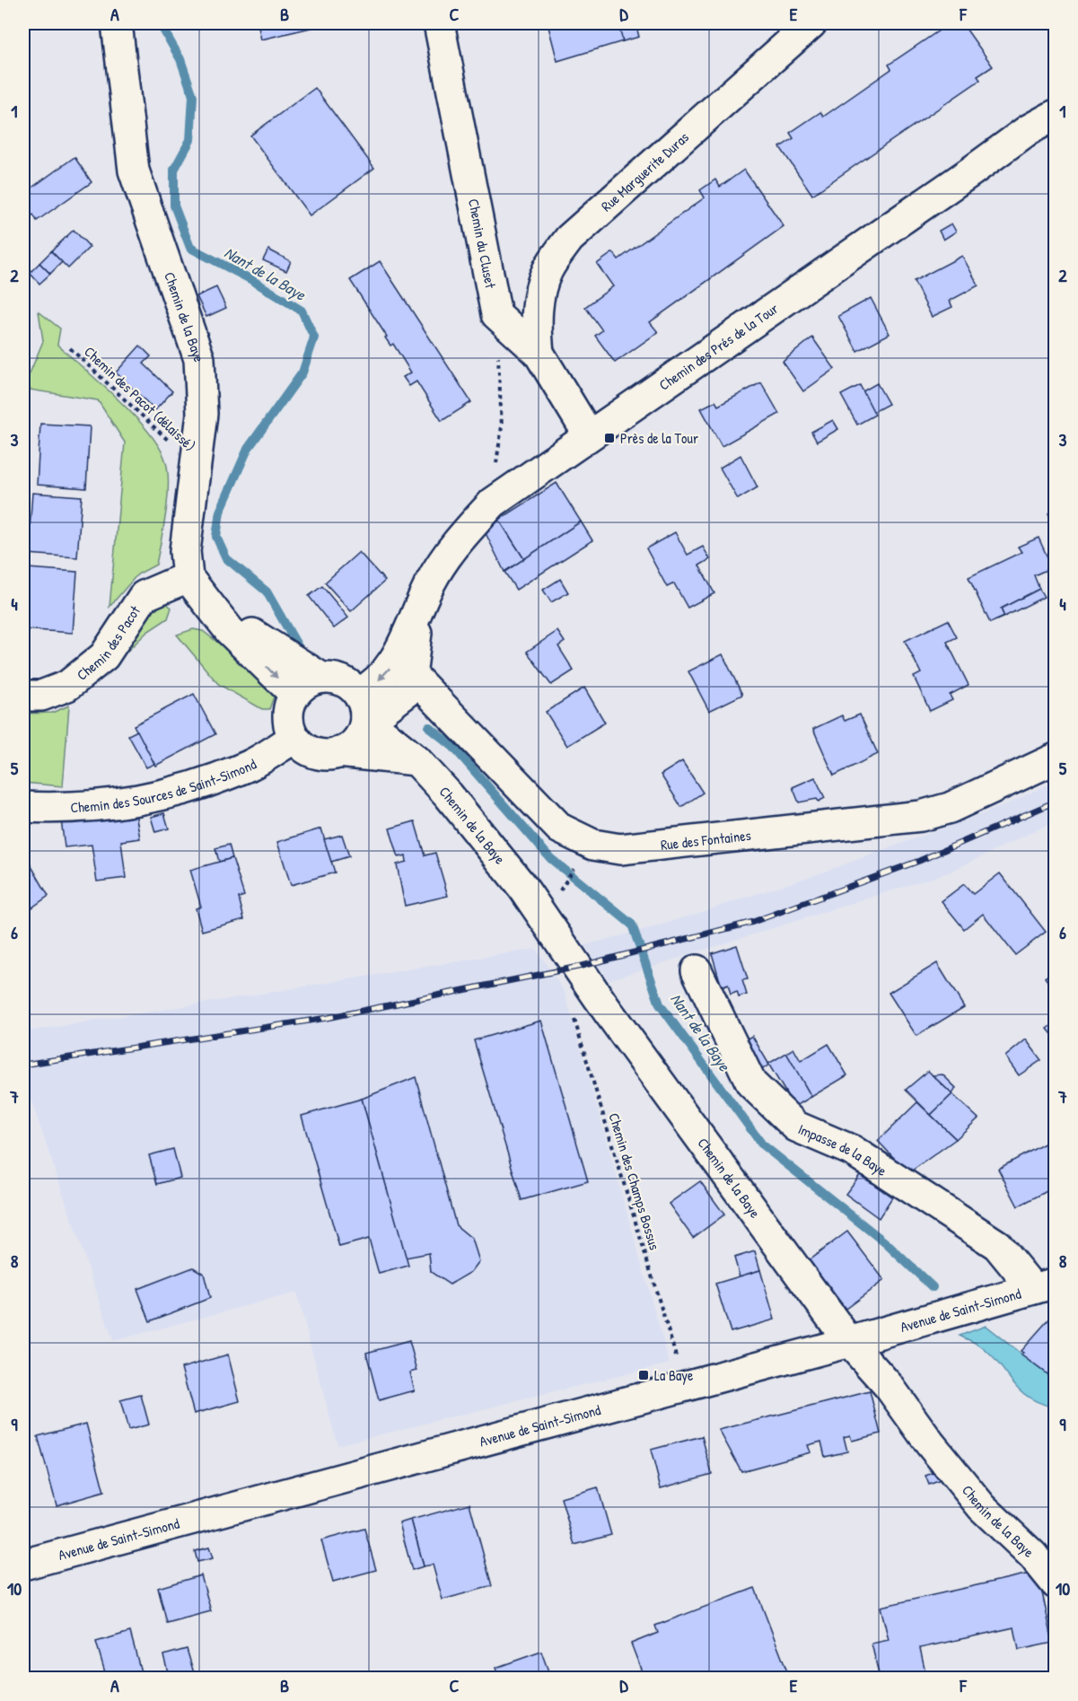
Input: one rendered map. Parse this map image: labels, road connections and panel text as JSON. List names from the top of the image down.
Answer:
{
  "streets": {
    "street": [
      "Rue Marguerite Duras",
      "Chemin du Cluset",
      "Chemin de la Baye",
      "Chemin des Prés de la Tour",
      "Chemin des Pacot",
      "Chemin des Sources de Saint-Simond",
      "Rue des Fontaines",
      "Impasse de la Baye",
      "Avenue de Saint-Simond"
    ],
    "path": ["Chemin des Pacot (délaissé)", "Chemin des Champs Bossus"]
  },
  "crossings": [
    ["Chemin de la Baye", "Chemin des Prés de la Tour"],
    ["Chemin de la Baye", "Chemin des Pacot (délaissé)"],
    ["Chemin de la Baye", "Chemin des Pacot"],
    ["Chemin de la Baye", "Chemin des Sources de Saint-Simond"],
    ["Chemin de la Baye", "Rue des Fontaines"],
    ["Chemin de la Baye", "Chemin des Champs Bossus"],
    ["Chemin de la Baye", "Avenue de Saint-Simond"],
    ["Impasse de la Baye", "Avenue de Saint-Simond"],
    ["Chemin des Champs Bossus", "Avenue de Saint-Simond"]
  ],
  "water": ["Nant de la Baye"],
  "places": {
    "transit": ["Près de la Tour", "La Baye"]
  },
  "grid": {
    "columns": [
      "A",
      "B",
      "C",
      "D",
      "E",
      "F"
    ],
    "rows": [
      "1",
      "2",
      "3",
      "4",
      "5",
      "6",
      "7",
      "8",
      "9",
      "10"
    ]
  }
}
